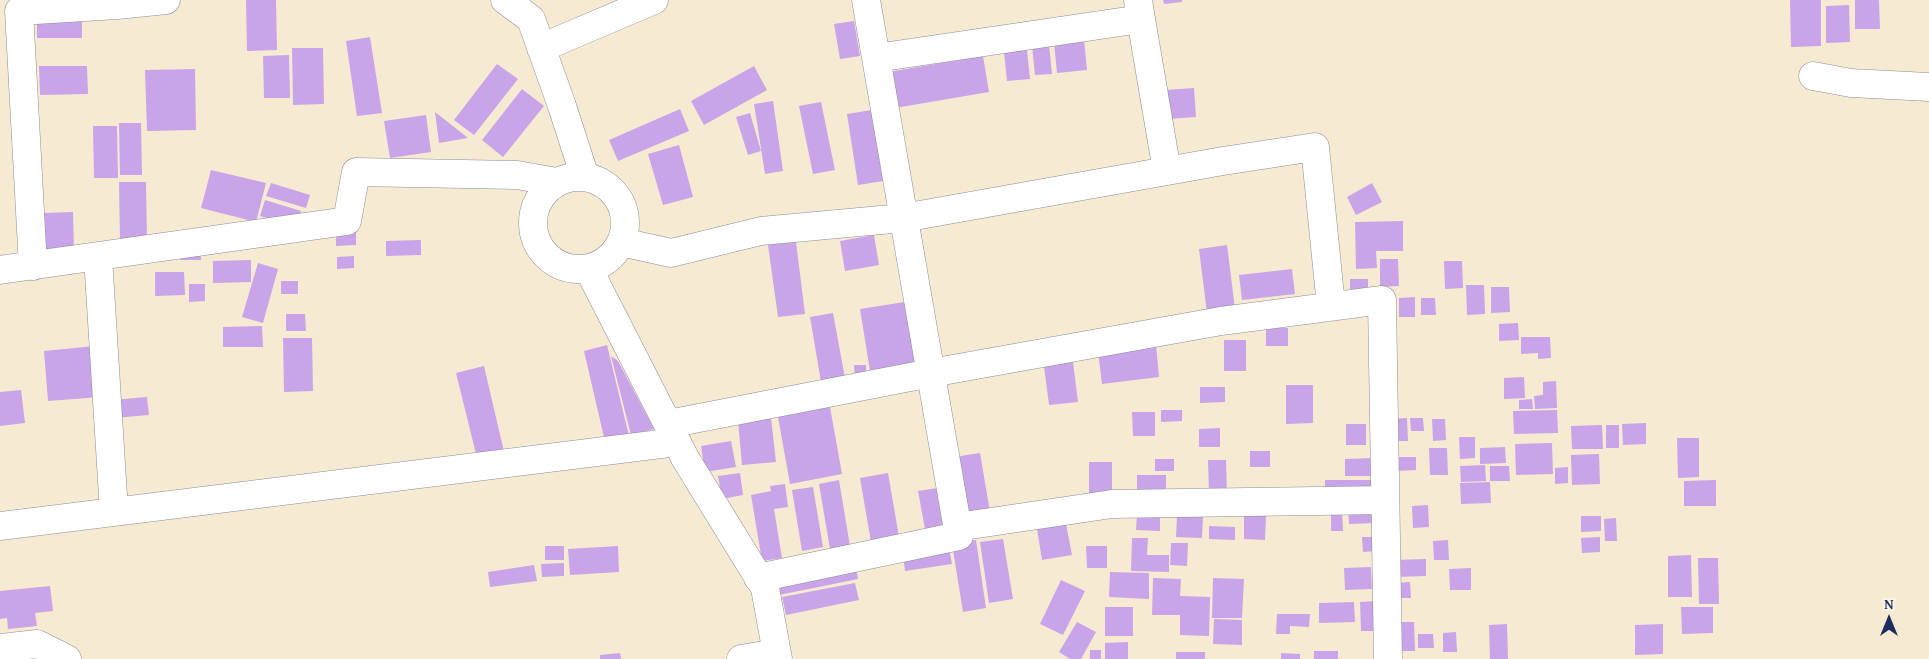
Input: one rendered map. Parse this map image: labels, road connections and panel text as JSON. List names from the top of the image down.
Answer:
{
  "north": "top"
}
